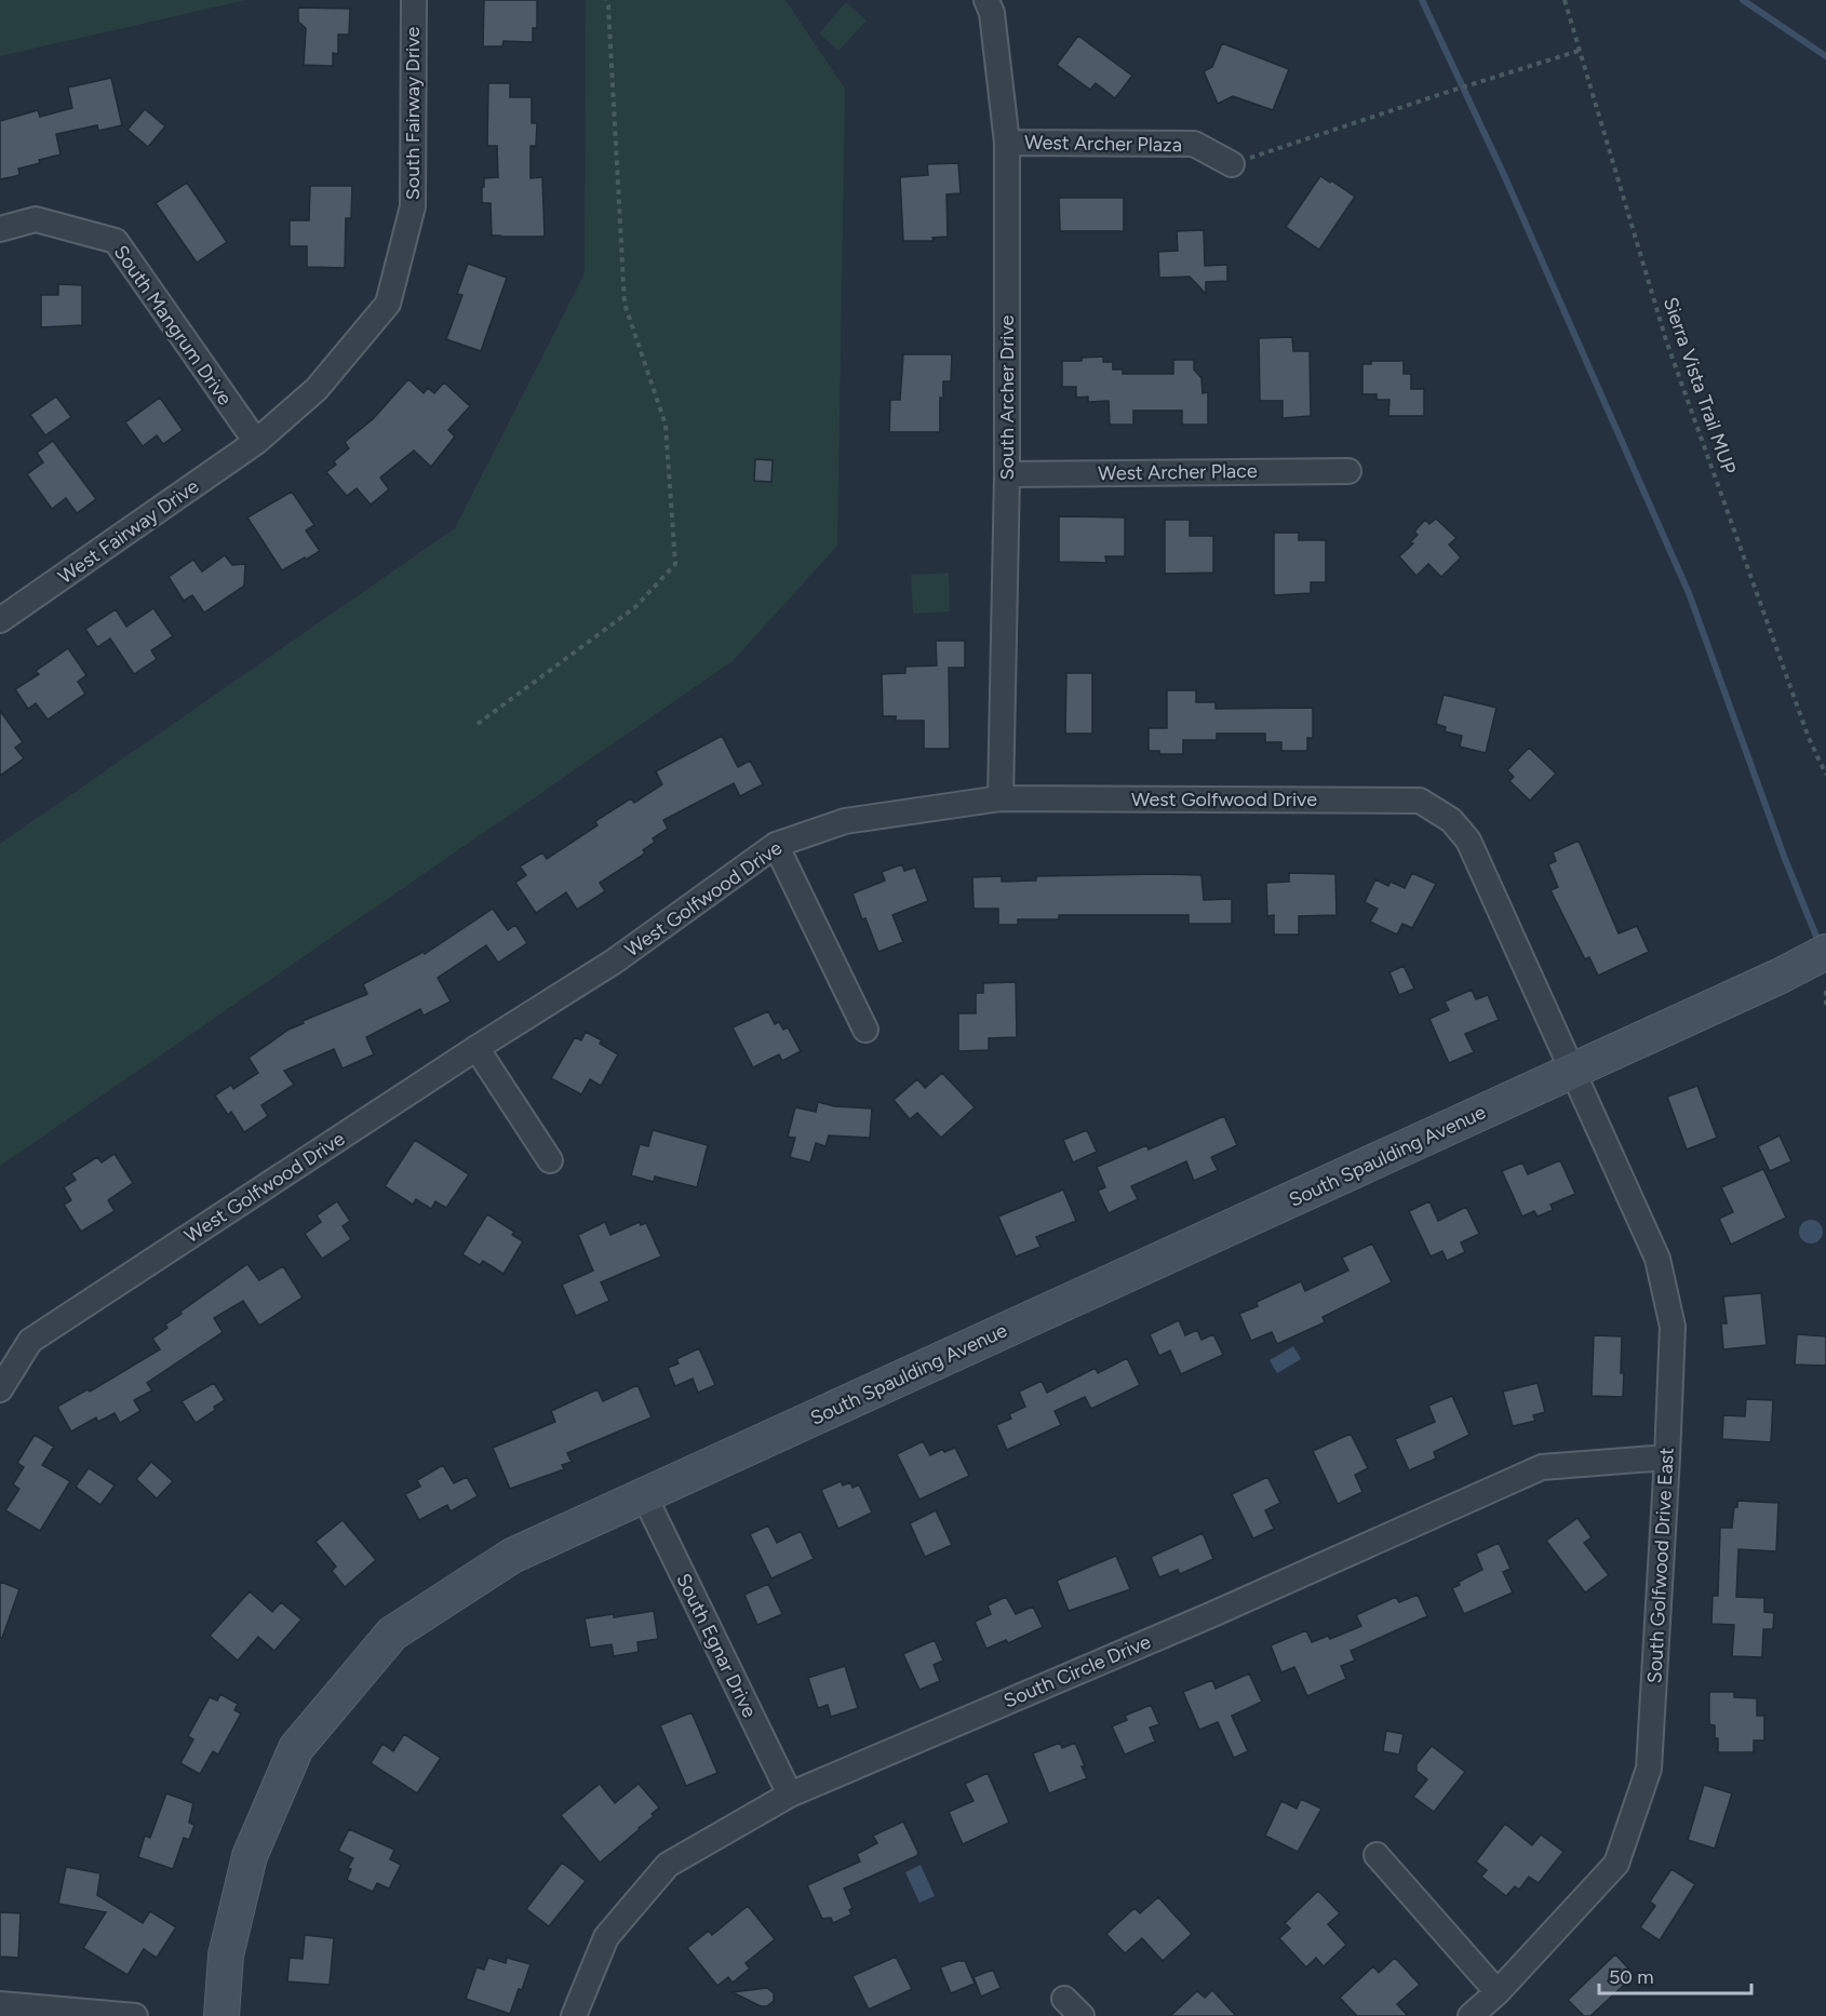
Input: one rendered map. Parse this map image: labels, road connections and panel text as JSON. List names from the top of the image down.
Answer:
{
  "streets": {
    "street": [
      "South Fairway Drive",
      "West Archer Plaza",
      "South Mangrum Drive",
      "South Archer Drive",
      "West Archer Place",
      "West Fairway Drive",
      "West Golfwood Drive",
      "South Spaulding Avenue",
      "South Golfwood Drive East",
      "South Egnar Drive",
      "South Circle Drive"
    ],
    "path": ["Sierra Vista Trail MUP"]
  },
  "crossings": [
    ["South Fairway Drive", "South Mangrum Drive"],
    ["South Fairway Drive", "West Fairway Drive"],
    ["West Archer Plaza", "South Archer Drive"],
    ["South Mangrum Drive", "West Fairway Drive"],
    ["South Archer Drive", "West Archer Place"],
    ["South Archer Drive", "West Golfwood Drive"],
    ["West Golfwood Drive", "South Spaulding Avenue"],
    ["West Golfwood Drive", "South Golfwood Drive East"],
    ["South Spaulding Avenue", "South Golfwood Drive East"],
    ["South Spaulding Avenue", "South Egnar Drive"],
    ["South Golfwood Drive East", "South Circle Drive"],
    ["South Egnar Drive", "South Circle Drive"]
  ],
  "scale_bar": "50 m"
}
